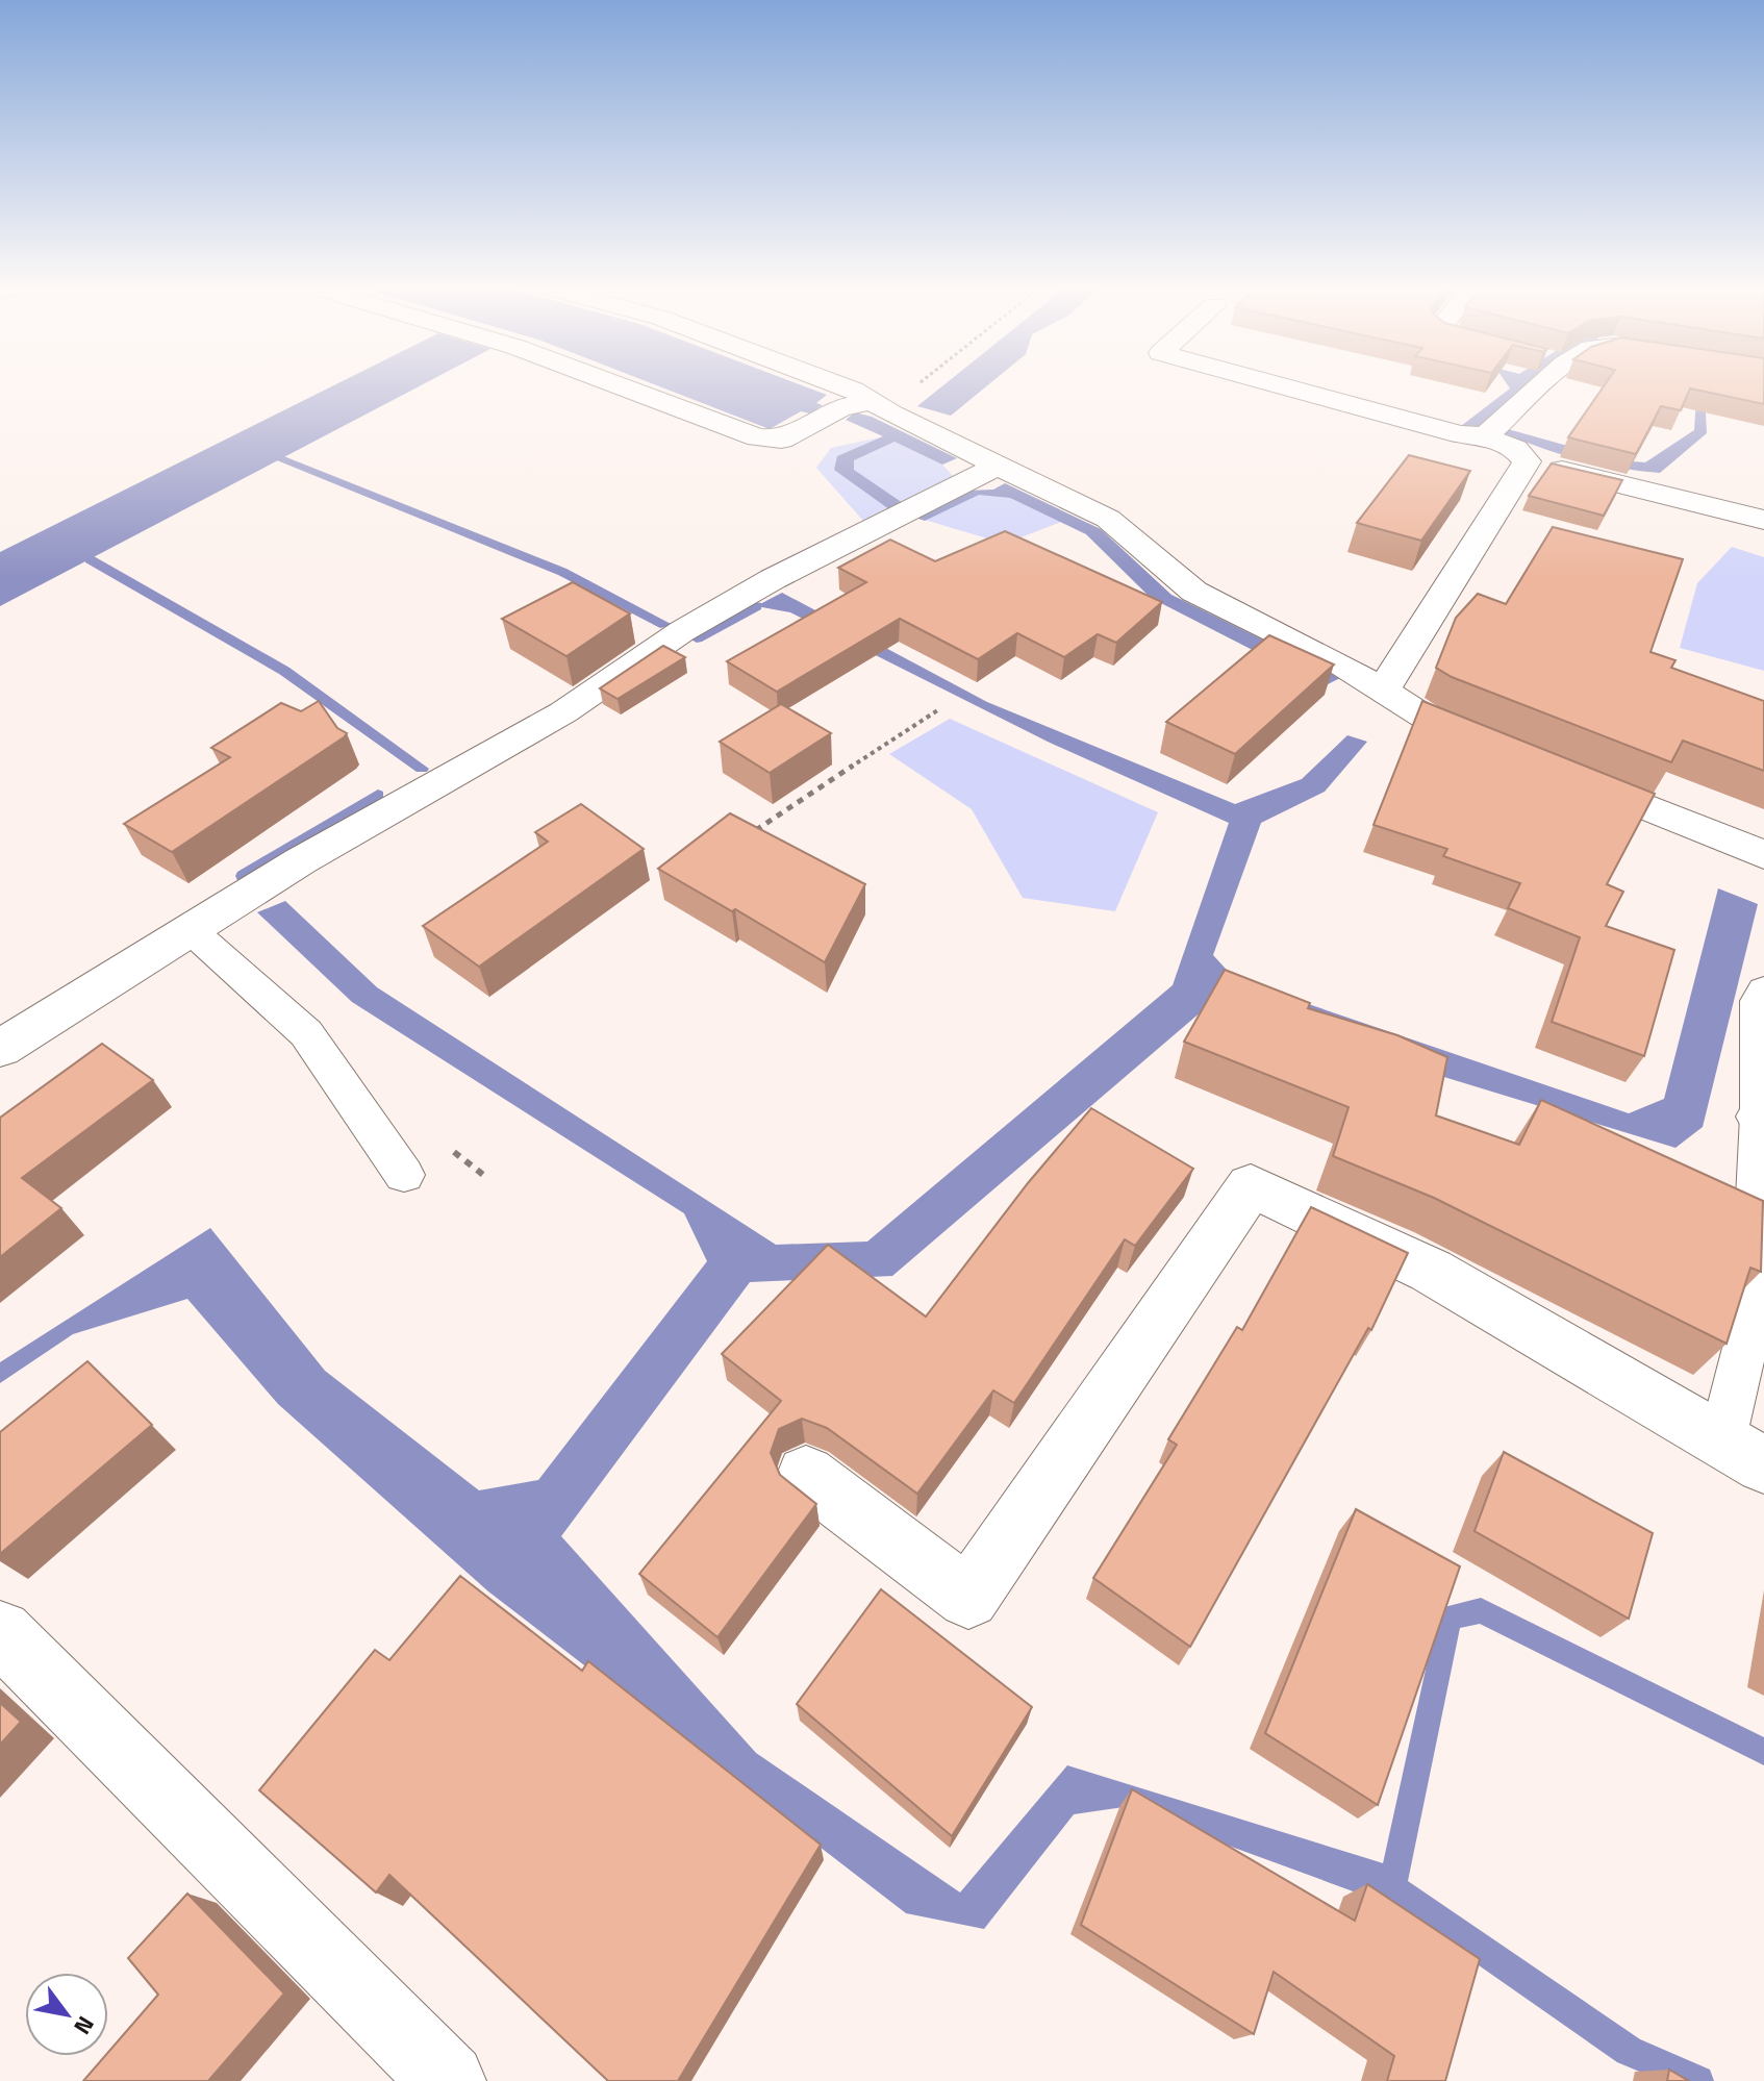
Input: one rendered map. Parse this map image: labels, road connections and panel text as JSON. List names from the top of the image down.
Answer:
{
  "north": "bottom right"
}
